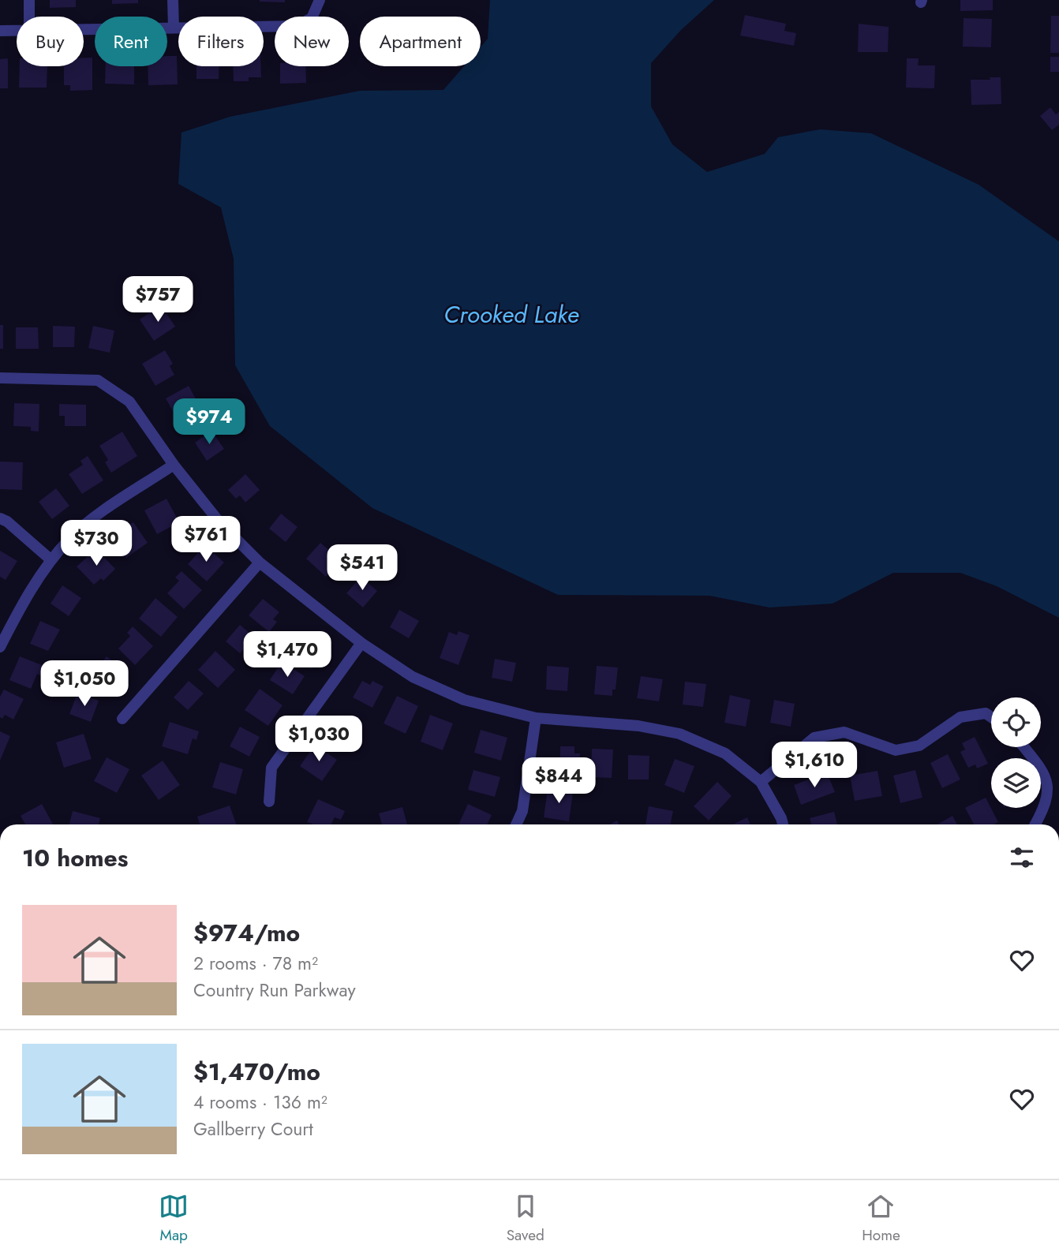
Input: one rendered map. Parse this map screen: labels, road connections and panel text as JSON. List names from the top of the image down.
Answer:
{
  "water": ["Crooked Lake"],
  "page": {
    "chip": [
      "Buy",
      "Rent",
      "Filters",
      "New",
      "Apartment"
    ],
    "price": [
      "$757",
      "$974",
      "$761",
      "$730",
      "$541",
      "$1,470",
      "$1,050",
      "$1,030",
      "$1,610",
      "$844"
    ],
    "heading": "10 homes",
    "list": [
      {
        "name": "$974/mo",
        "note": "2 rooms · 78 m² · Country Run Parkway"
      },
      {
        "name": "$1,470/mo",
        "note": "4 rooms · 136 m² · Gallberry Court"
      }
    ],
    "tabs": ["Map", "Saved", "Home"]
  }
}
